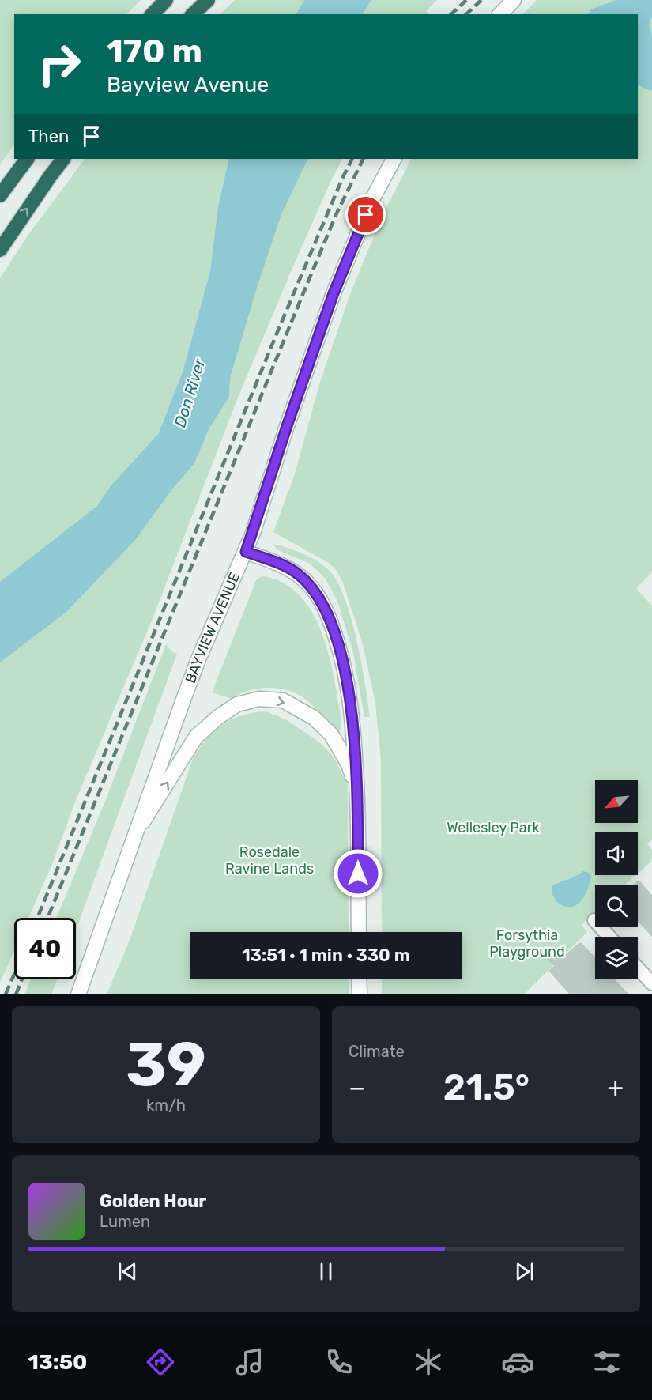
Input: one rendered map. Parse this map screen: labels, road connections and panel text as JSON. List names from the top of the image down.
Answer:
{
  "streets": {
    "main road": ["BAYVIEW AVENUE"]
  },
  "water": ["Don River"],
  "parks": ["Wellesley Park", "Rosedale Ravine Lands", "Forsythia Playground"],
  "north": "bottom left",
  "page": {
    "turn": ["170 m", "Bayview Avenue"],
    "then": "Then",
    "limit": "40",
    "trip": "13:51 · 1 min · 330 m",
    "tile": [
      ["39", "km/h"],
      "Climate"
    ],
    "heat": ["−", "21.5°", "+"],
    "song": ["Golden Hour", "Lumen"],
    "tabs": "13:50"
  }
}
